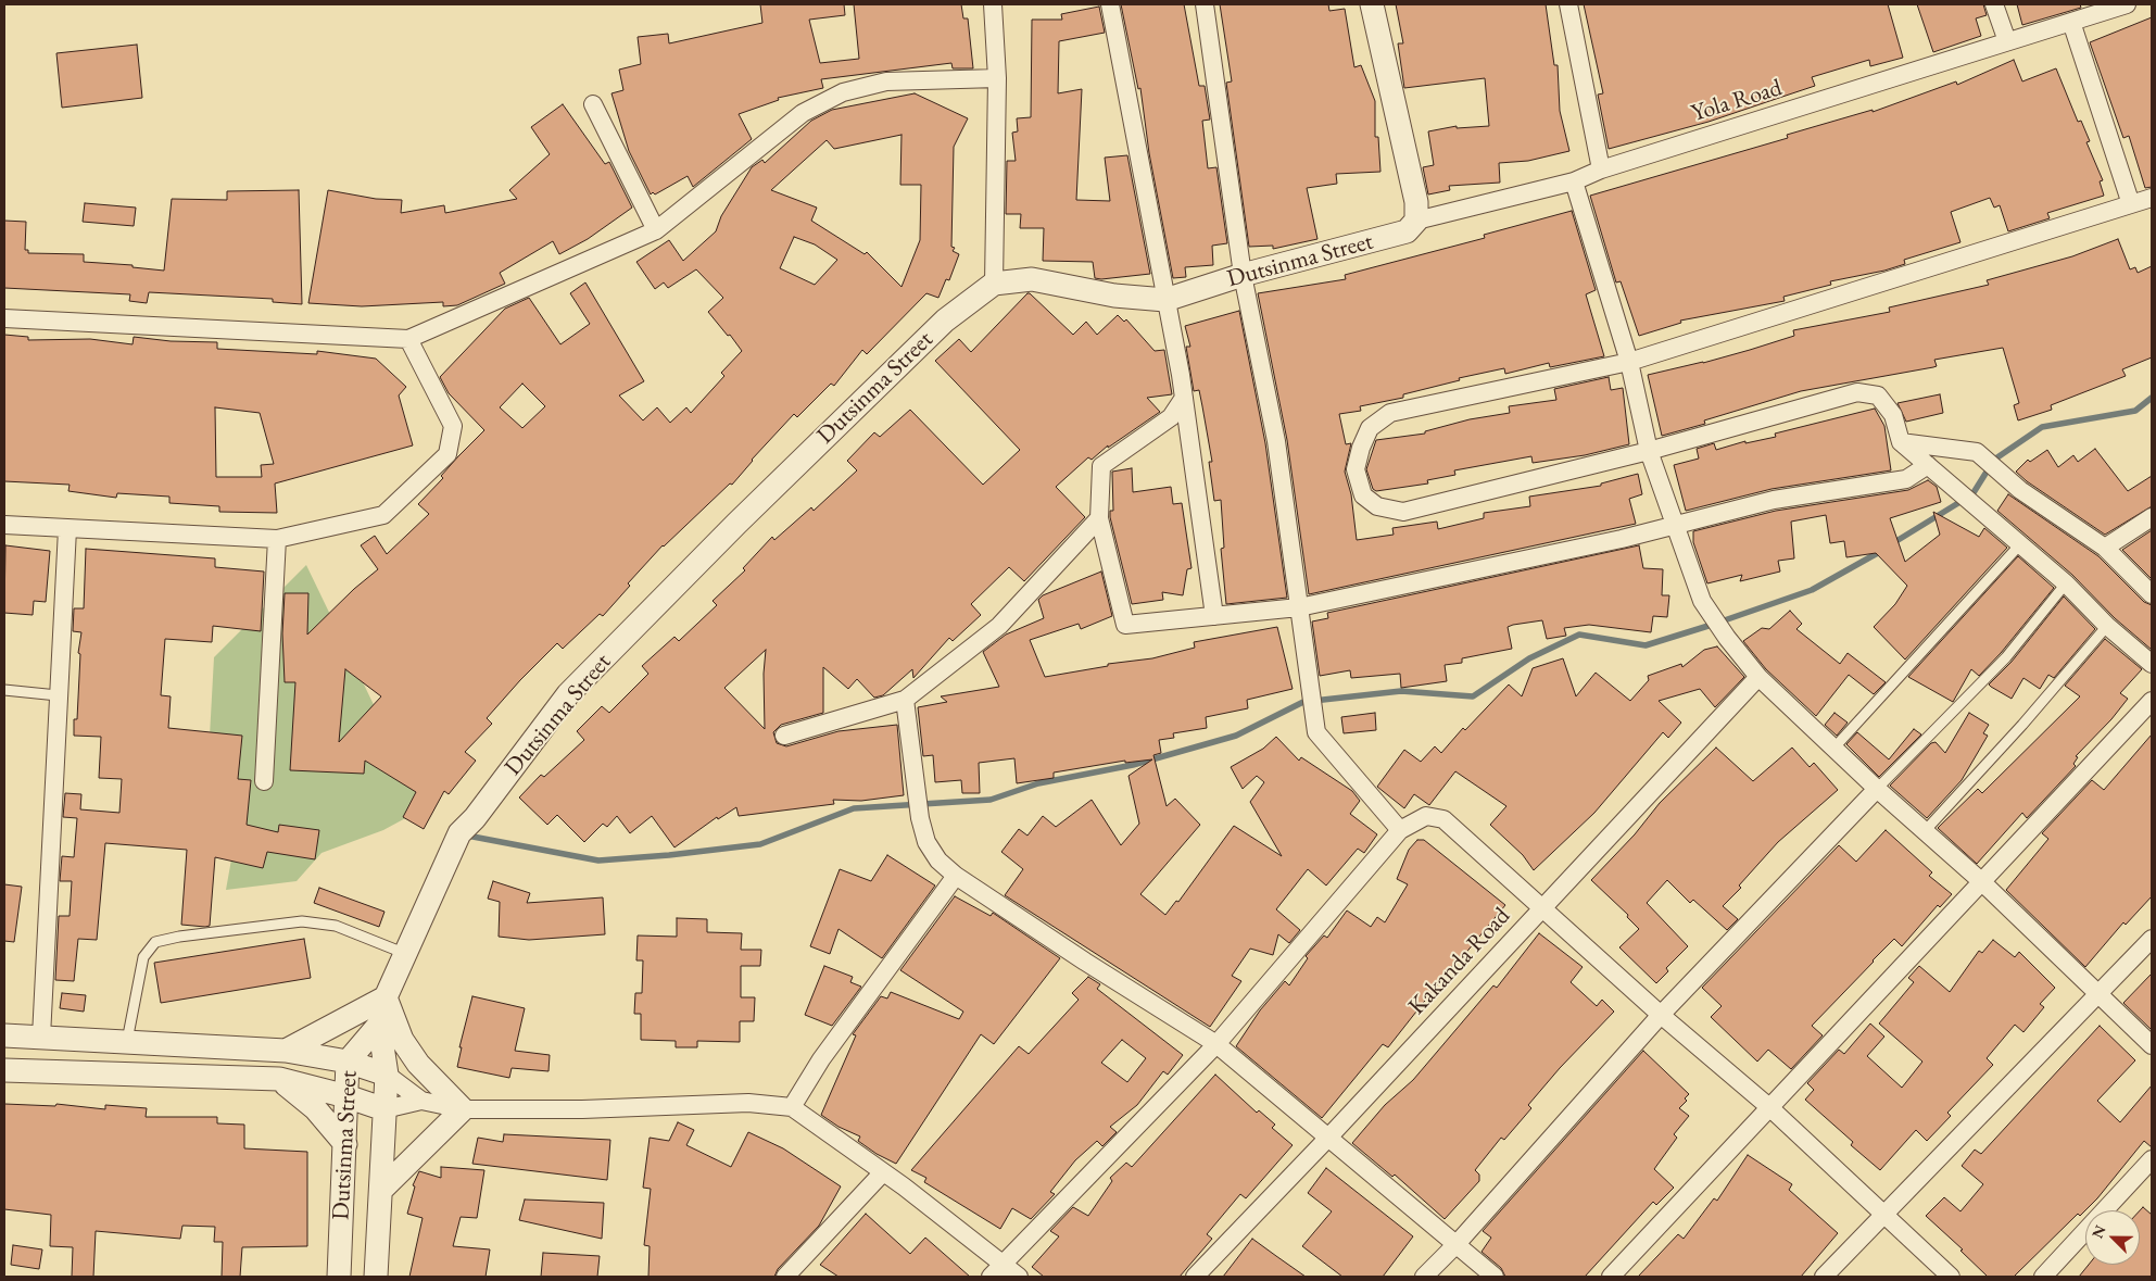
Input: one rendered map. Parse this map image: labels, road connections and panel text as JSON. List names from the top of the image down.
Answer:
{
  "streets": {
    "street": ["Yola Road", "Dutsinma Street", "Kakanda Road"]
  },
  "crossings": [
    ["Yola Road", "Dutsinma Street"]
  ],
  "north": "top left"
}
